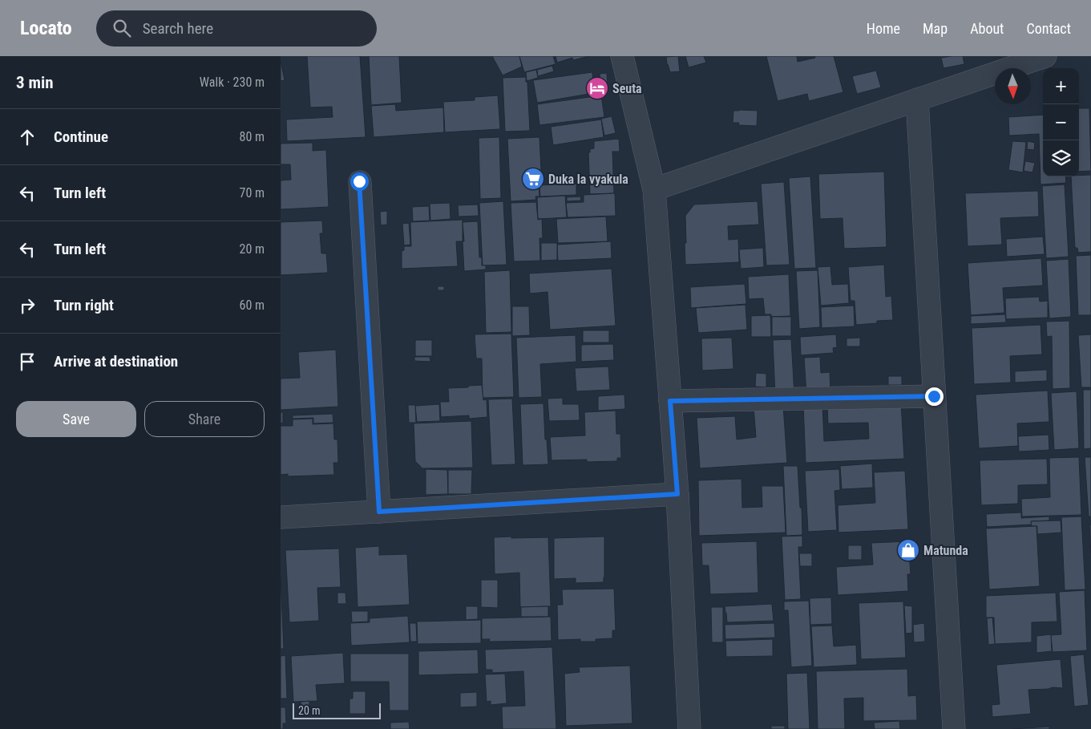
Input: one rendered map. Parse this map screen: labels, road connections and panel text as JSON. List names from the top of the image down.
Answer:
{
  "places": {
    "hotel": ["Seuta"],
    "supermarket": ["Duka la vyakula"],
    "shop": ["Matunda"]
  },
  "scale_bar": "20 m",
  "north": "bottom",
  "page": {
    "header": "Locato",
    "search": "Search here",
    "nav": [
      "Home",
      "Map",
      "About",
      "Contact"
    ],
    "heading": ["3 min", "Walk · 230 m"],
    "map_buttons": ["+", "−"],
    "list": [
      ["Continue", "80 m"],
      ["Turn left", "70 m"],
      ["Turn left", "20 m"],
      ["Turn right", "60 m"],
      "Arrive at destination"
    ],
    "buttons": ["Save", "Share"],
    "scale": "20 m"
  }
}
